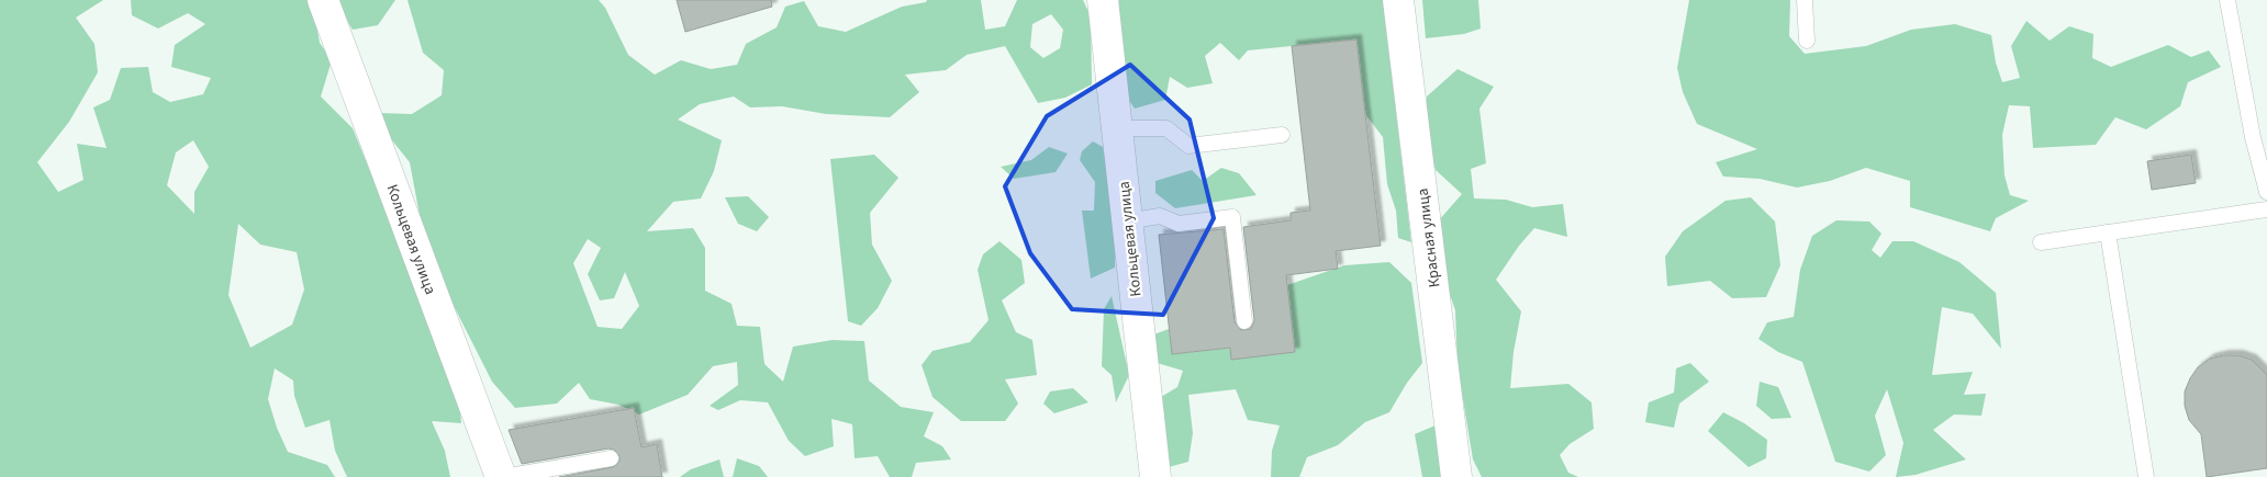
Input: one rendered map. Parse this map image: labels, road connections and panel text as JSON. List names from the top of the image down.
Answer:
{
  "streets": {
    "street": ["Красная улица", "Кольцевая улица"]
  }
}
